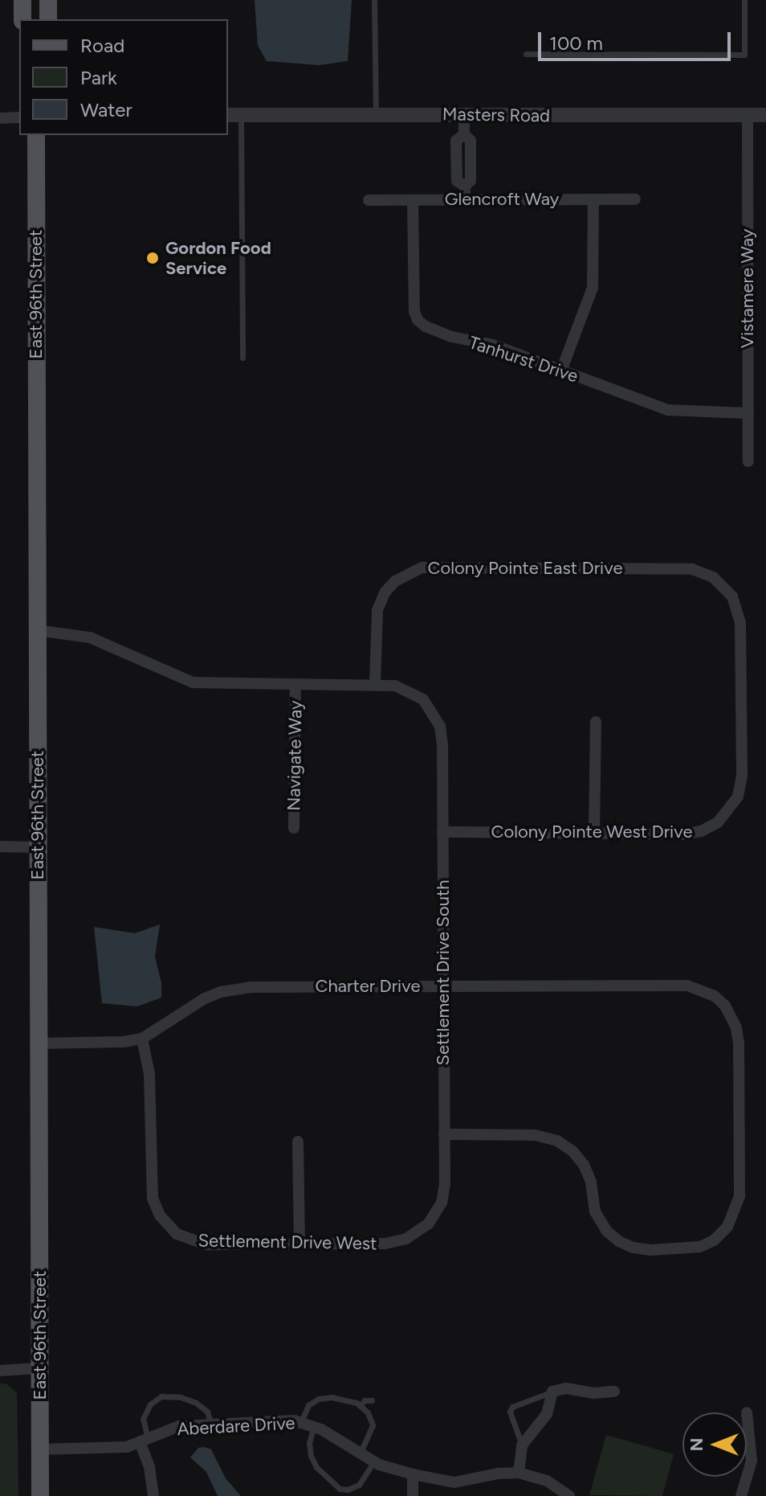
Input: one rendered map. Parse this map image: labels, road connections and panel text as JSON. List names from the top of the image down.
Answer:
{
  "streets": {
    "main road": ["East 96th Street"],
    "street": [
      "Masters Road",
      "Glencroft Way",
      "Vistamere Way",
      "Tanhurst Drive",
      "Colony Pointe East Drive",
      "Navigate Way",
      "Colony Pointe West Drive",
      "Settlement Drive South",
      "Charter Drive",
      "Settlement Drive West",
      "Aberdare Drive"
    ]
  },
  "crossings": [
    ["Masters Road", "Vistamere Way"],
    ["Glencroft Way", "Tanhurst Drive"],
    ["Vistamere Way", "Tanhurst Drive"],
    ["East 96th Street", "Charter Drive"],
    ["East 96th Street", "Aberdare Drive"],
    ["Colony Pointe East Drive", "Colony Pointe West Drive"],
    ["Colony Pointe East Drive", "Settlement Drive South"],
    ["Colony Pointe West Drive", "Settlement Drive South"],
    ["Settlement Drive South", "Charter Drive"],
    ["Settlement Drive South", "Settlement Drive West"],
    ["Charter Drive", "Settlement Drive West"]
  ],
  "places": ["Gordon Food Service"],
  "legend": ["Road", "Park", "Water"],
  "scale_bar": "100 m",
  "north": "left"
}
